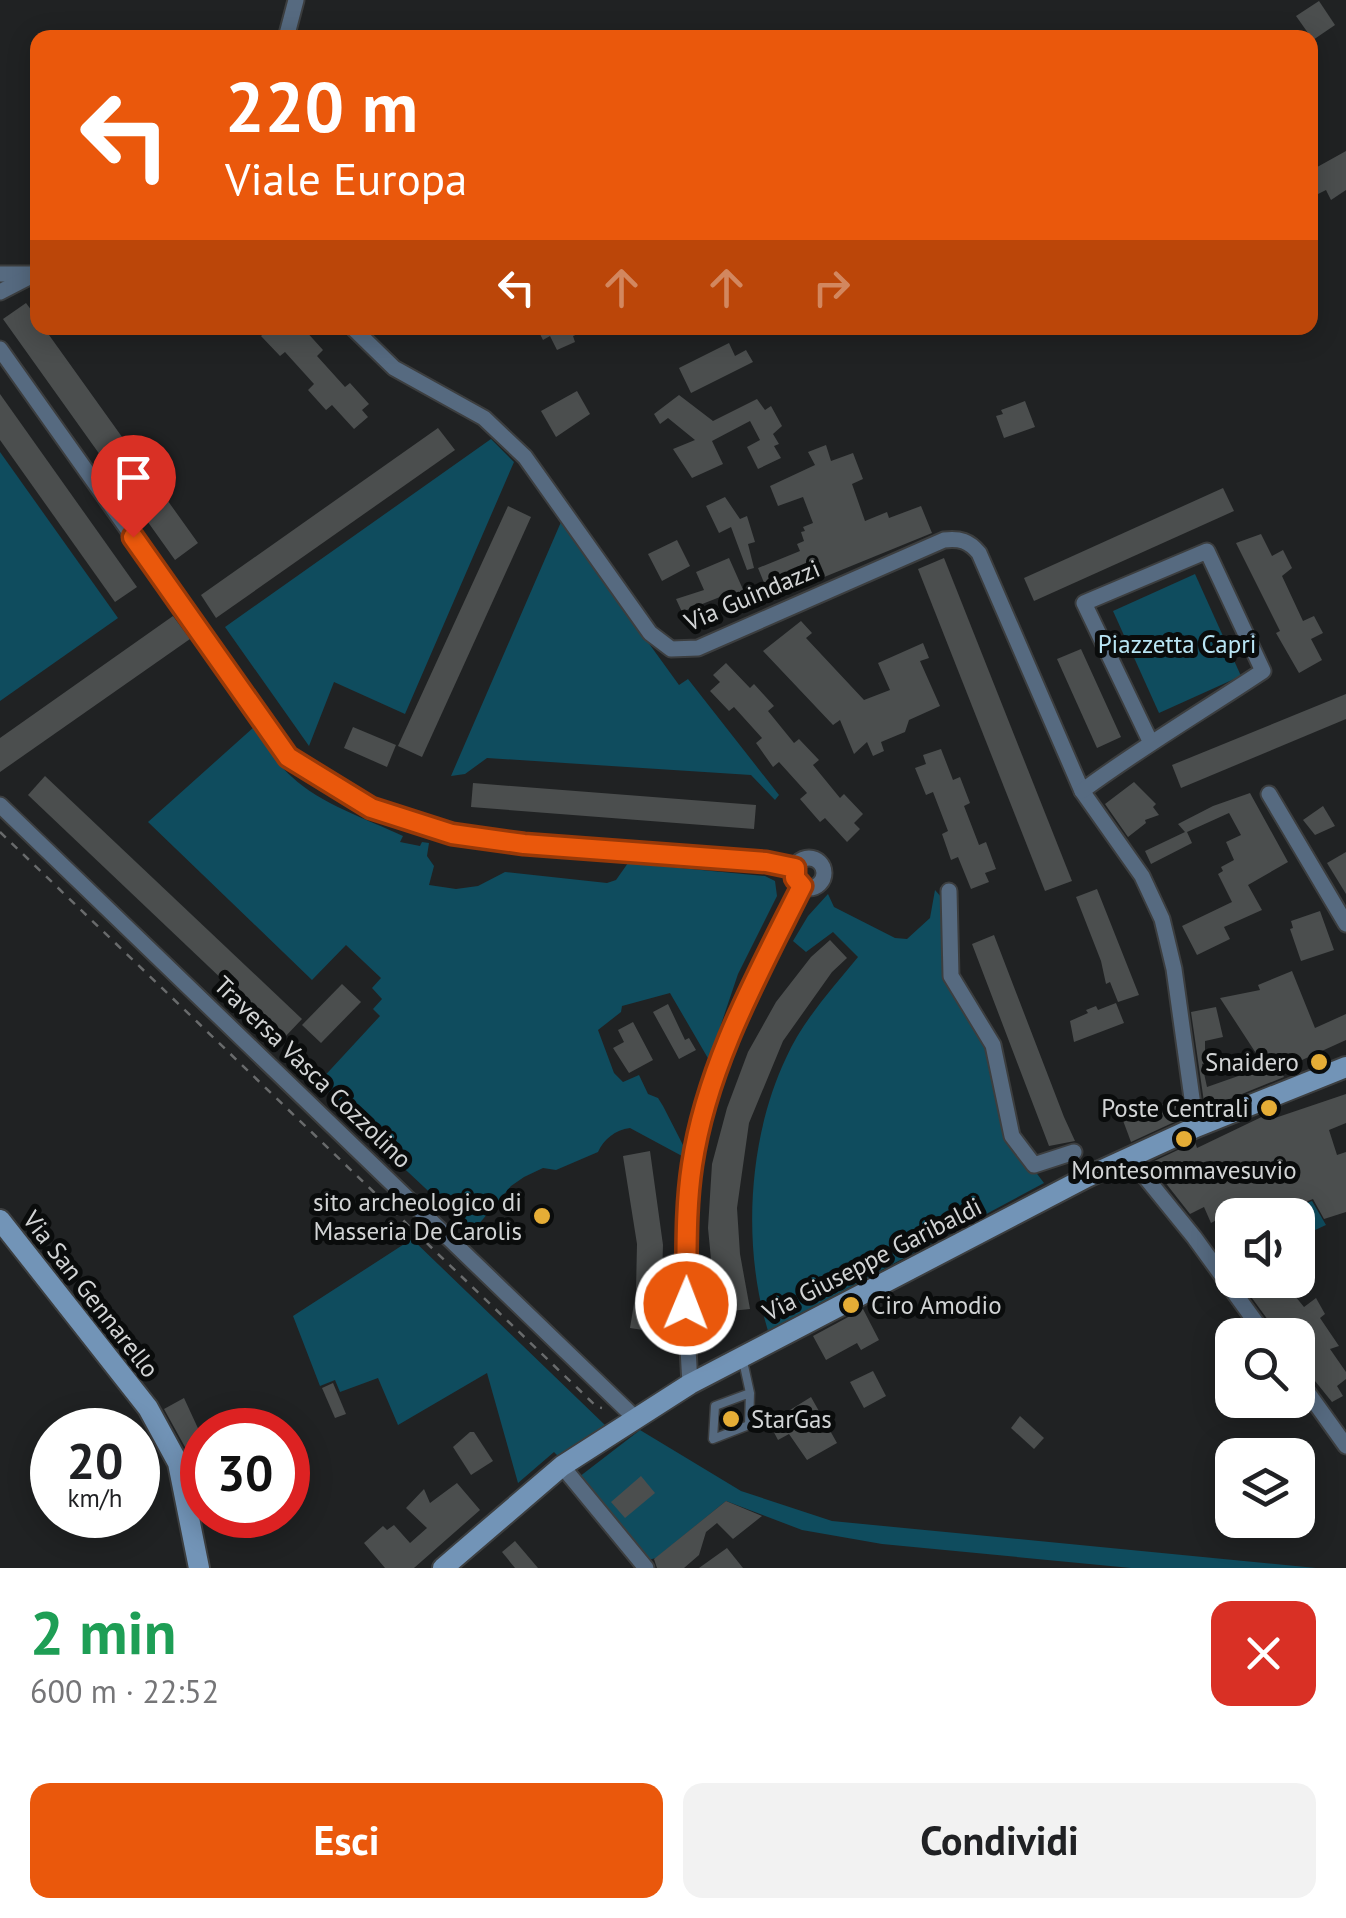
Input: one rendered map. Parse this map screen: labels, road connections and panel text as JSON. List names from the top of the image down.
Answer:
{
  "streets": {
    "main road": ["Via Giuseppe Garibaldi", "Via San Gennarello"],
    "street": ["Via Guindazzi", "Traversa Vasca Cozzolino"]
  },
  "crossings": [
    ["Via Guindazzi", "Via Giuseppe Garibaldi"],
    ["Traversa Vasca Cozzolino", "Via Giuseppe Garibaldi"]
  ],
  "parks": ["Piazzetta Capri"],
  "places": [
    "Snaidero",
    "Poste Centrali",
    "Montesommavesuvio",
    "sito archeologico di Masseria De Carolis",
    "Ciro Amodio",
    "StarGas"
  ],
  "page": {
    "turn": ["220 m", "Viale Europa"],
    "speed": "20 km/h",
    "limit": "30",
    "heading": ["2 min", "600 m · 22:52"],
    "buttons": ["Esci", "Condividi"]
  }
}
